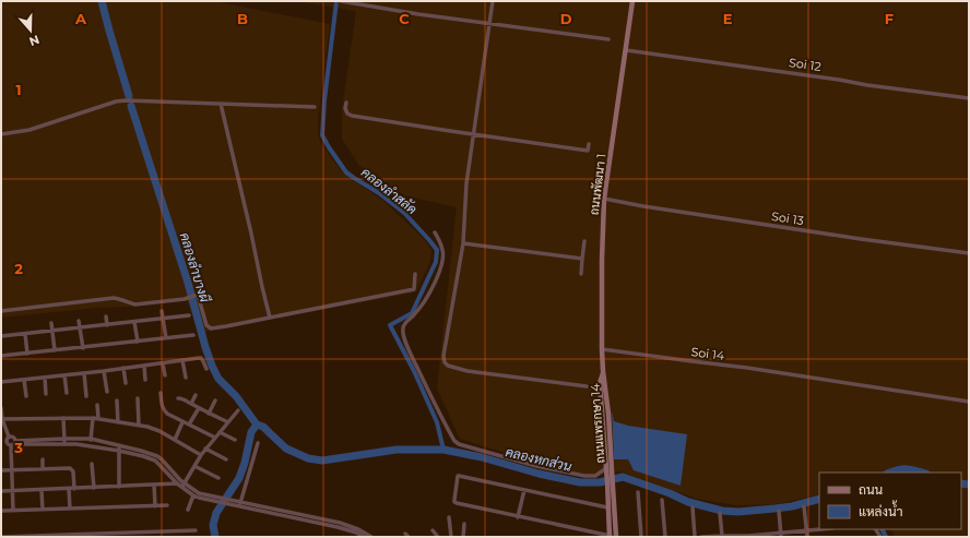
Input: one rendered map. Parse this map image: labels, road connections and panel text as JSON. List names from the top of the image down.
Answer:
{
  "streets": {
    "main road": ["ถนนพัฒนา 1", "ถนนแพรกษา 14"],
    "street": ["Soi 12", "Soi 13", "Soi 14"]
  },
  "crossings": [
    ["Soi 12", "ถนนพัฒนา 1"],
    ["ถนนพัฒนา 1", "Soi 13"],
    ["ถนนพัฒนา 1", "Soi 14"],
    ["ถนนพัฒนา 1", "ถนนแพรกษา 14"]
  ],
  "water": ["คลองลำสลัด", "คลองลำบางผี", "คลองหกส่วน"],
  "legend": ["ถนน", "แหล่งน้ำ"],
  "north": "bottom",
  "grid": {
    "columns": [
      "A",
      "B",
      "C",
      "D",
      "E",
      "F"
    ],
    "rows": ["1", "2", "3"]
  }
}
